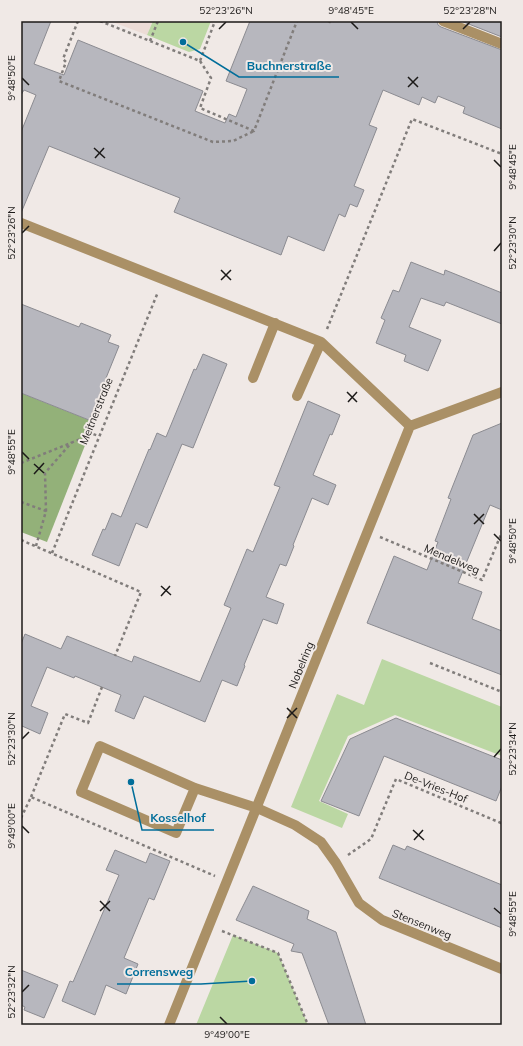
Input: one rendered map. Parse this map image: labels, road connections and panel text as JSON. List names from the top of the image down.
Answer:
{
  "streets": {
    "street": ["Nobelring", "Stensenweg"],
    "path": ["Meitnerstraße", "Mendelweg", "De-Vries-Hof"]
  },
  "crossings": [
    ["Mendelweg", "Nobelring"],
    ["Nobelring", "Stensenweg"],
    ["De-Vries-Hof", "Stensenweg"]
  ],
  "places": ["Buchnerstraße", "Kosselhof", "Corrensweg"],
  "coordinates": [
    "52°23'26\"N",
    "9°48'45\"E",
    "52°23'28\"N",
    "9°48'50\"E",
    "52°23'30\"N",
    "9°48'55\"E",
    "52°23'34\"N",
    "9°49'00\"E",
    "52°23'32\"N"
  ]
}
